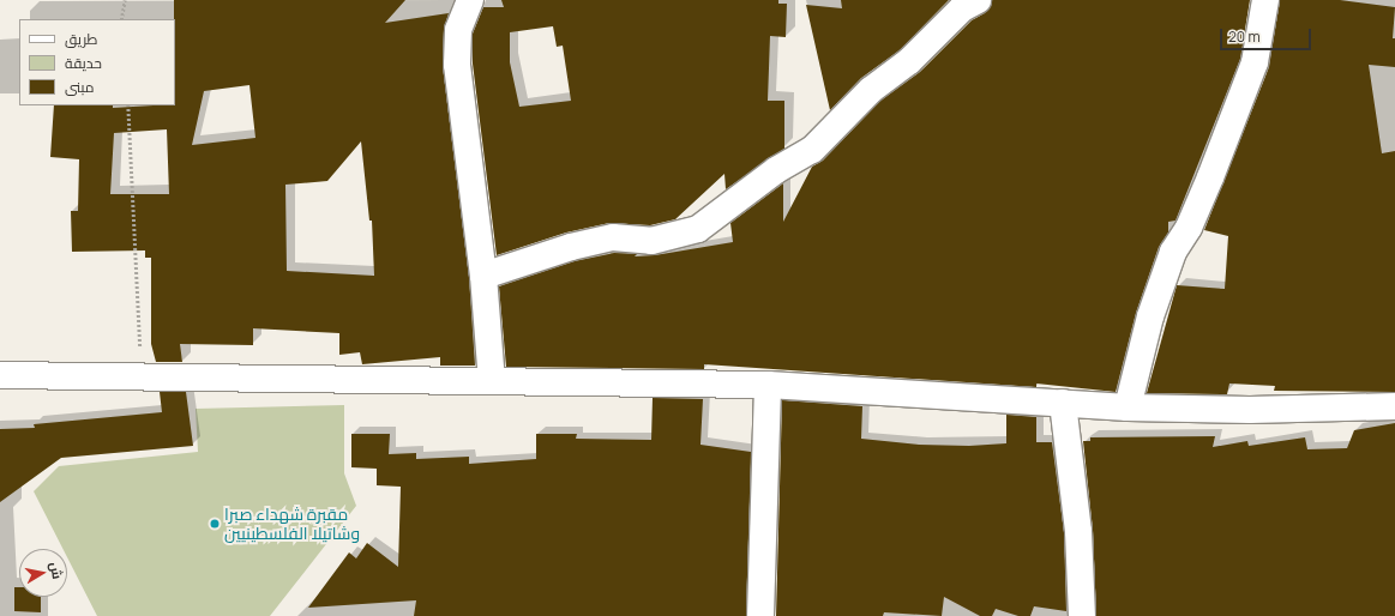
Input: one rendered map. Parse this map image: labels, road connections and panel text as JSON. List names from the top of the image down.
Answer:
{
  "places": ["مقبرة شهداء صبرا وشاتيلا الفلسطينيين"],
  "legend": ["طريق", "حديقة", "مبنى"],
  "scale_bar": "20 m",
  "north": "right"
}
